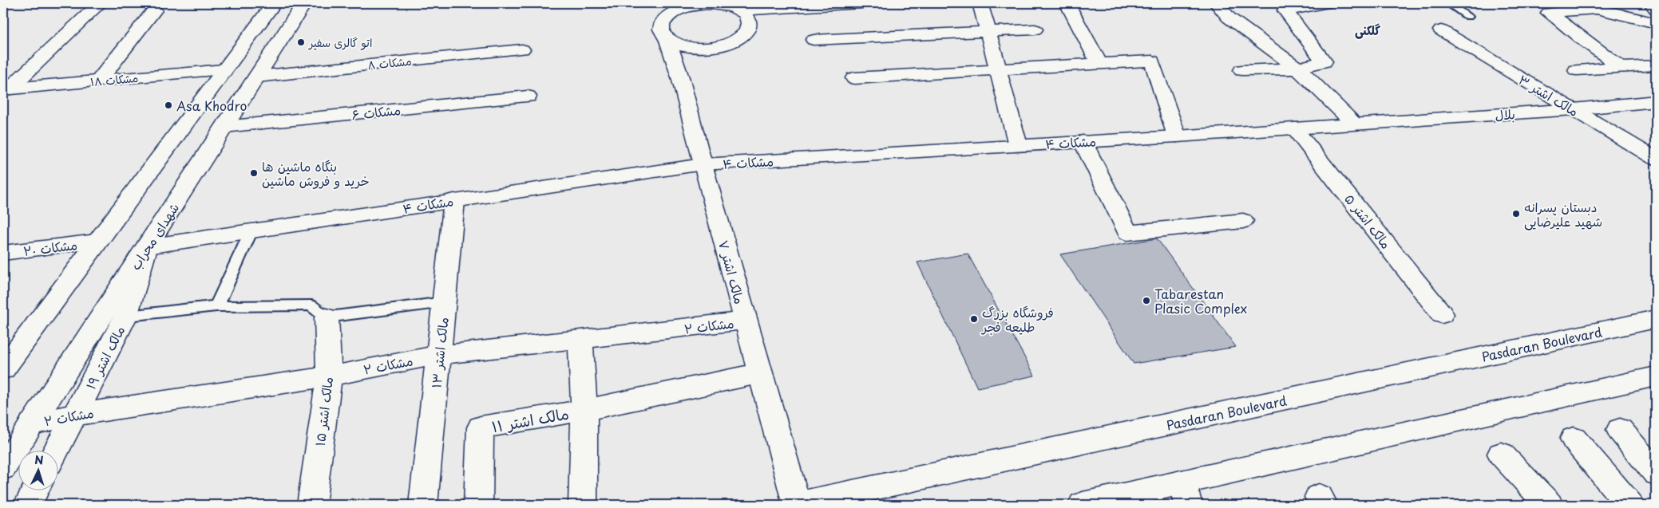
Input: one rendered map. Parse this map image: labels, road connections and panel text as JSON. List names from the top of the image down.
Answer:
{
  "streets": {
    "street": [
      "مشکات ۸",
      "مشکات ۱۸",
      "مالک اشتر ۳",
      "مشکات ۶",
      "بلال",
      "مشکات ۴",
      "مالک اشتر ۵",
      "شهدای محراب",
      "مشکات ۲۰",
      "مالک اشتر ۷",
      "مشکات ۲",
      "Pasdaran Boulevard",
      "مالک اشتر ۱۳",
      "مالک اشتر ۱۹",
      "مالک اشتر ۱۵",
      "مالک اشتر ۱۱"
    ]
  },
  "crossings": [
    ["مشکات ۸", "شهدای محراب"],
    ["مالک اشتر ۳", "بلال"],
    ["مشکات ۶", "شهدای محراب"],
    ["بلال", "مشکات ۴"],
    ["مشکات ۴", "مالک اشتر ۵"],
    ["مشکات ۴", "شهدای محراب"],
    ["مشکات ۴", "مالک اشتر ۷"],
    ["مشکات ۴", "مالک اشتر ۱۳"],
    ["مشکات ۴", "مالک اشتر ۱۹"],
    ["شهدای محراب", "مشکات ۲"],
    ["شهدای محراب", "مالک اشتر ۱۹"],
    ["مالک اشتر ۷", "مشکات ۲"],
    ["مالک اشتر ۷", "Pasdaran Boulevard"],
    ["مشکات ۲", "مالک اشتر ۱۳"],
    ["مشکات ۲", "مالک اشتر ۱۹"],
    ["مشکات ۲", "مالک اشتر ۱۵"]
  ],
  "districts": ["گلکنی"],
  "places": [
    "اتو گالری سفیر",
    "Asa Khodro",
    "بنگاه ماشین ها خرید و فروش ماشین",
    "دبستان پسرانه شهید علیرضایی",
    "Tabarestan Plasic Complex",
    "فروشگاه بزرگ طلیعه فجر"
  ],
  "north": "top"
}
